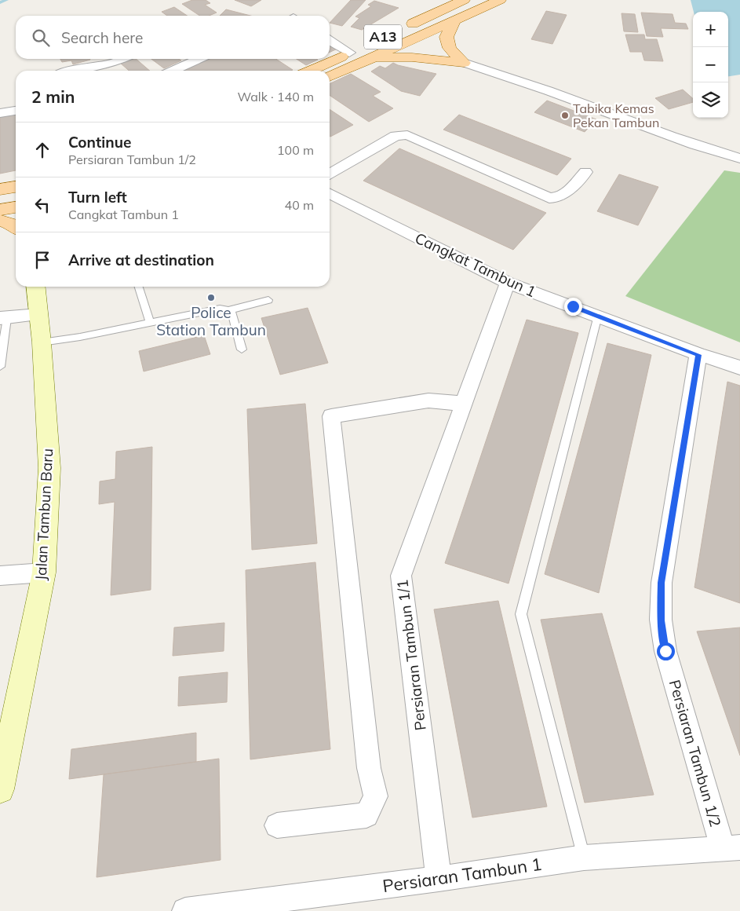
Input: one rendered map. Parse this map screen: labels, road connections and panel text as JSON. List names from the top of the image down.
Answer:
{
  "streets": {
    "main road": ["A13", "Jalan Tambun Baru"],
    "street": [
      "Cangkat Tambun 1",
      "Persiaran Tambun 1/1",
      "Persiaran Tambun 1/2",
      "Persiaran Tambun 1"
    ]
  },
  "crossings": [
    ["Cangkat Tambun 1", "Persiaran Tambun 1/1"],
    ["Cangkat Tambun 1", "Persiaran Tambun 1/2"],
    ["Persiaran Tambun 1/1", "Persiaran Tambun 1"],
    ["Persiaran Tambun 1/2", "Persiaran Tambun 1"]
  ],
  "places": ["Tabika Kemas Pekan Tambun", "Police Station Tambun"],
  "page": {
    "map_buttons": ["+", "−"],
    "search": "Search here",
    "heading": ["2 min", "Walk · 140 m"],
    "list": [
      ["Continue", "Persiaran Tambun 1/2", "100 m"],
      ["Turn left", "Cangkat Tambun 1", "40 m"],
      "Arrive at destination"
    ]
  }
}
